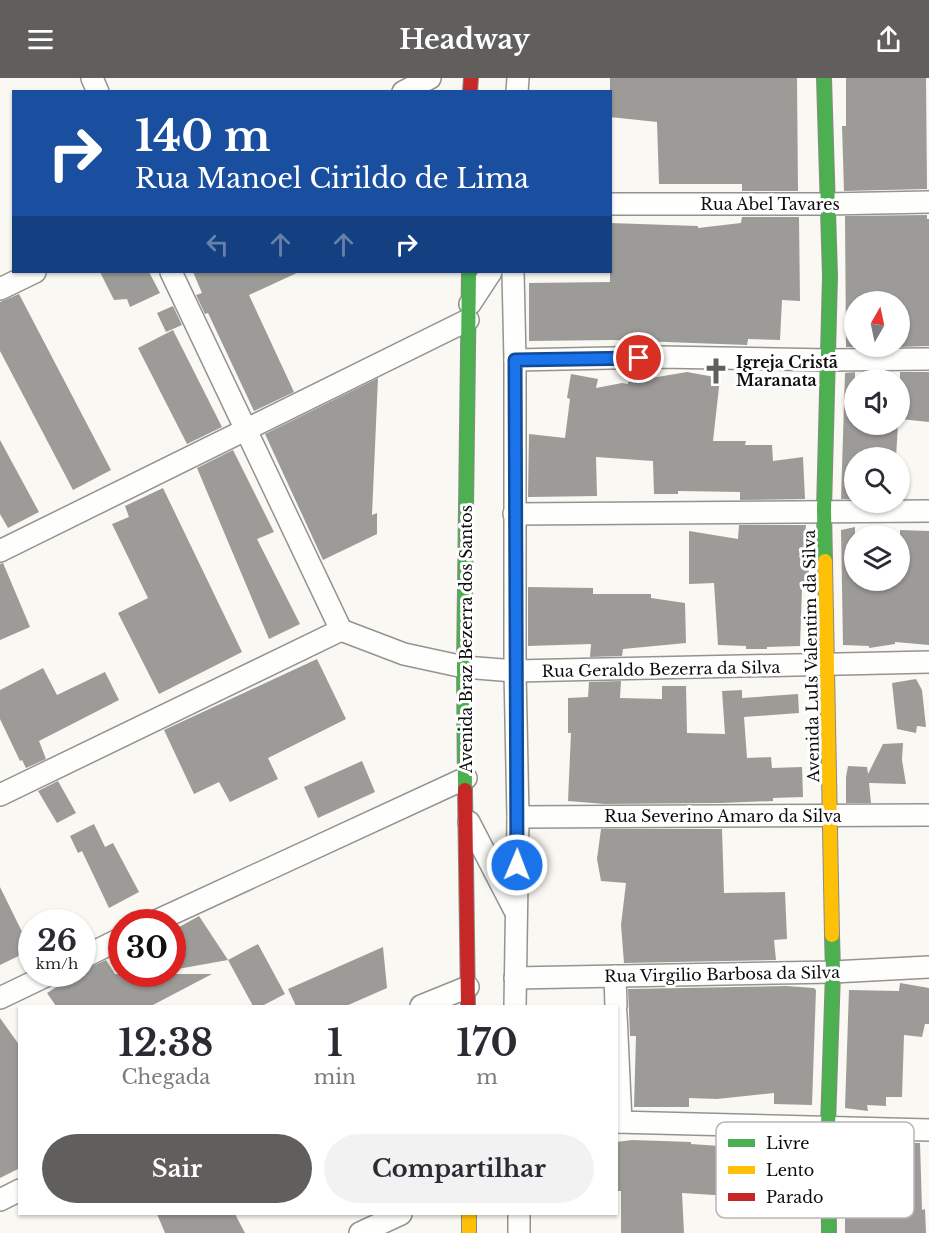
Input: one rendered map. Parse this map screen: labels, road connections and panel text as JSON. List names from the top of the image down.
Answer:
{
  "streets": {
    "street": [
      "Rua Abel Tavares",
      "Avenida Braz Bezerra dos Santos",
      "Avenida LuIs Valentim da Silva",
      "Rua Geraldo Bezerra da Silva",
      "Rua Severino Amaro da Silva",
      "Rua Virgilio Barbosa da Silva"
    ]
  },
  "crossings": [
    ["Rua Abel Tavares", "Avenida LuIs Valentim da Silva"],
    ["Avenida Braz Bezerra dos Santos", "Rua Geraldo Bezerra da Silva"],
    ["Avenida LuIs Valentim da Silva", "Rua Geraldo Bezerra da Silva"],
    ["Avenida LuIs Valentim da Silva", "Rua Severino Amaro da Silva"],
    ["Avenida LuIs Valentim da Silva", "Rua Virgilio Barbosa da Silva"]
  ],
  "places": {
    "church": ["Igreja Cristã Maranata"]
  },
  "legend": ["Livre", "Lento", "Parado"],
  "north": "top",
  "page": {
    "header": "Headway",
    "turn": ["140 m", "Rua Manoel Cirildo de Lima"],
    "speed": "26 km/h",
    "limit": "30",
    "eta": [
      "12:38",
      "Chegada",
      "1",
      "min",
      "170",
      "m"
    ],
    "buttons": ["Sair", "Compartilhar"]
  }
}
